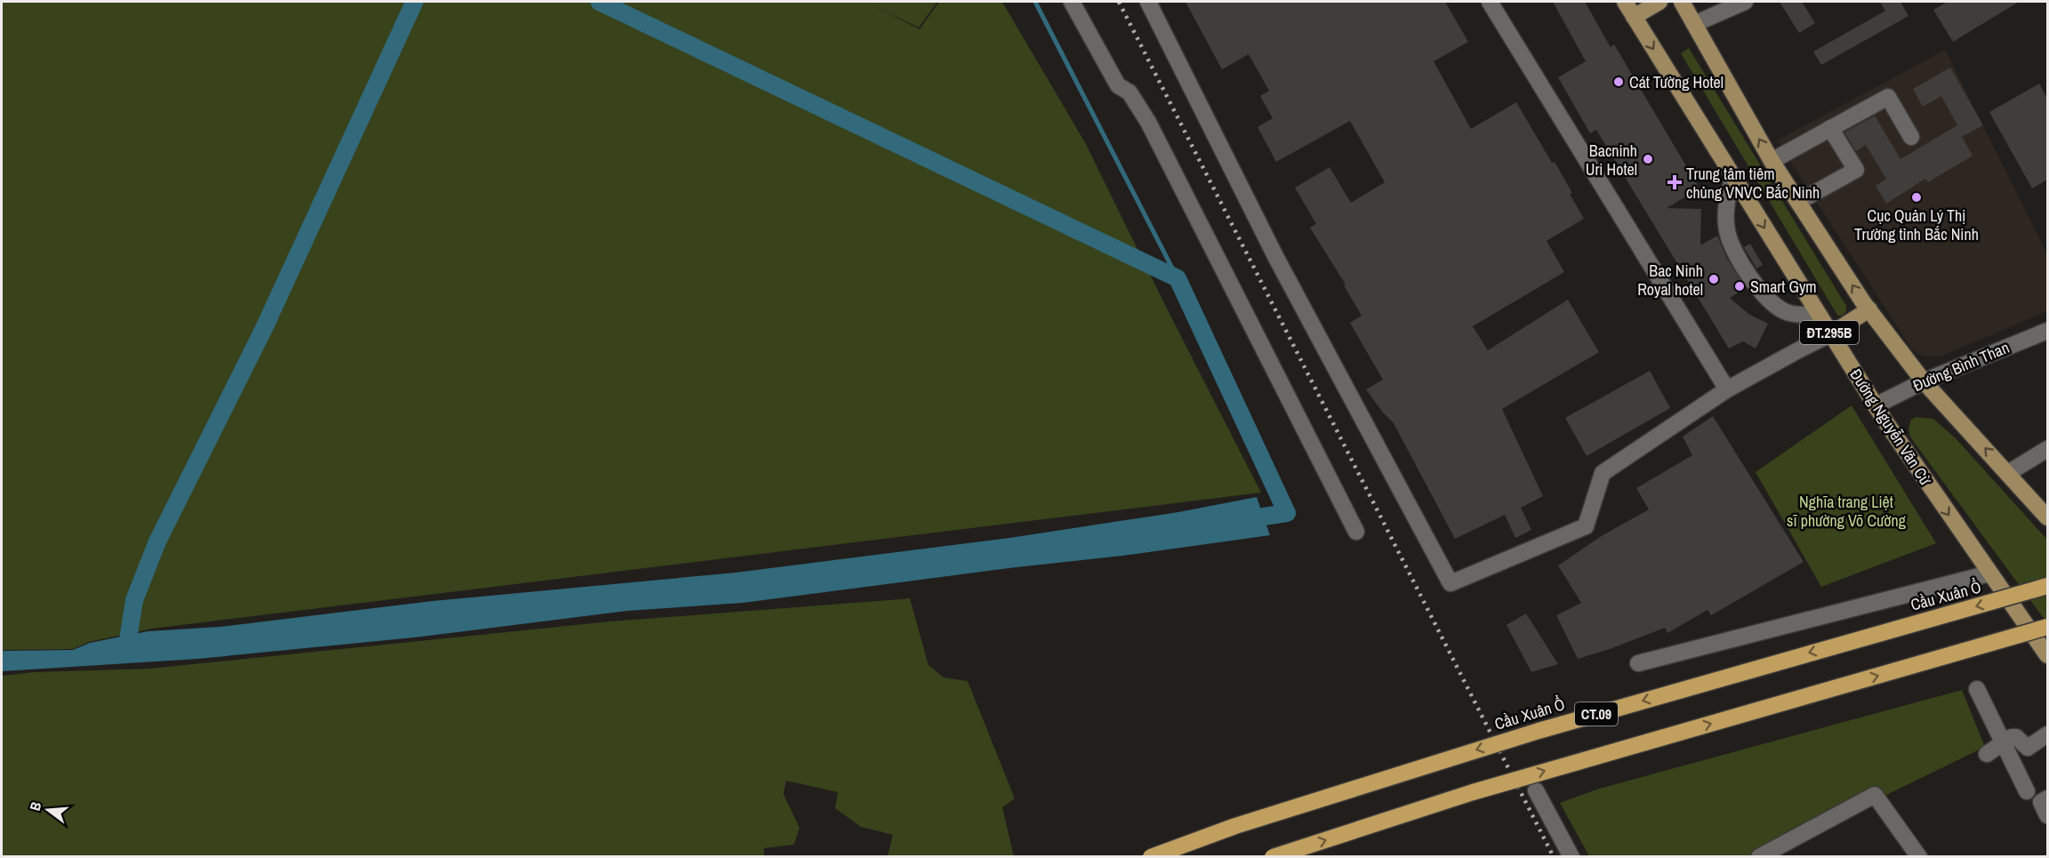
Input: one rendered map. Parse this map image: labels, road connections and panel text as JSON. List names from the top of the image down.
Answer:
{
  "streets": {
    "highway": ["Cầu Xuân Ổ", "CT.09"],
    "main road": ["ĐT.295B", "Đường Nguyễn Văn Cừ"],
    "street": ["Đường Bình Than"]
  },
  "crossings": [
    ["ĐT.295B", "Đường Bình Than"],
    ["Đường Bình Than", "Đường Nguyễn Văn Cừ"]
  ],
  "parks": ["Nghĩa trang Liệt sĩ phường Võ Cường"],
  "places": {
    "other": [
      "Cát Tường Hotel",
      "Bacninh Uri Hotel",
      "Cục Quản Lý Thị Trường tỉnh Bắc Ninh",
      "Bac Ninh Royal hotel",
      "Smart Gym"
    ],
    "health": ["Trung tâm tiêm chủng VNVC Bắc Ninh"]
  },
  "north": "left"
}
